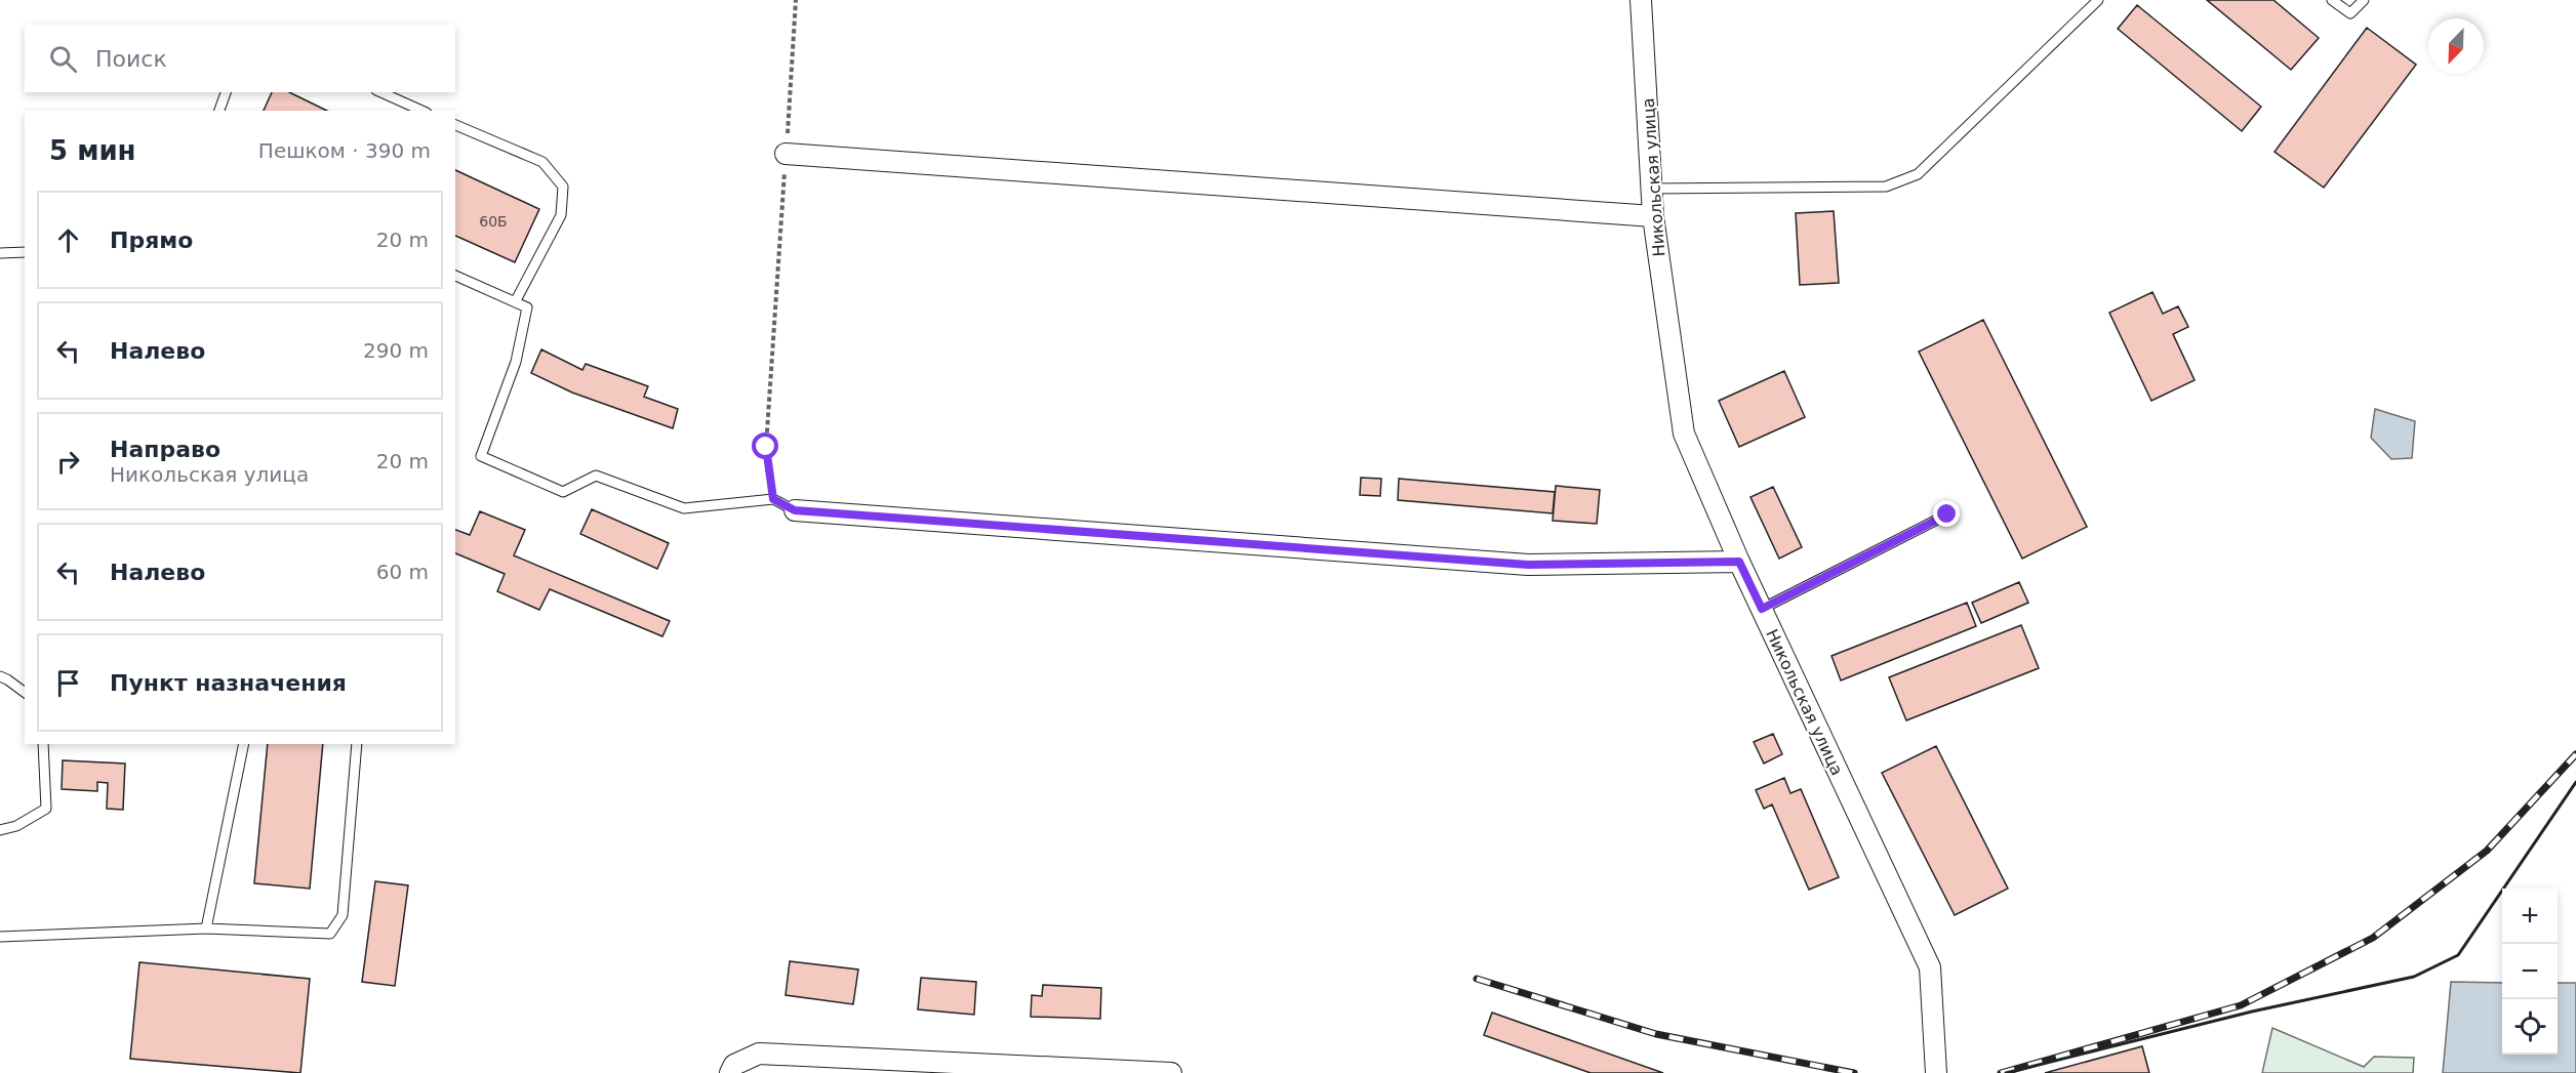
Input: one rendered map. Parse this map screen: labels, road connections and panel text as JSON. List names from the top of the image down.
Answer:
{
  "streets": {
    "street": ["Никольская улица"]
  },
  "house_numbers": ["60Б"],
  "north": "bottom left",
  "page": {
    "search": "Поиск",
    "heading": ["5 мин", "Пешком · 390 m"],
    "list": [
      ["Прямо", "20 m"],
      ["Налево", "290 m"],
      ["Направо", "Никольская улица", "20 m"],
      ["Налево", "60 m"],
      "Пункт назначения"
    ],
    "map_buttons": ["+", "−"]
  }
}
